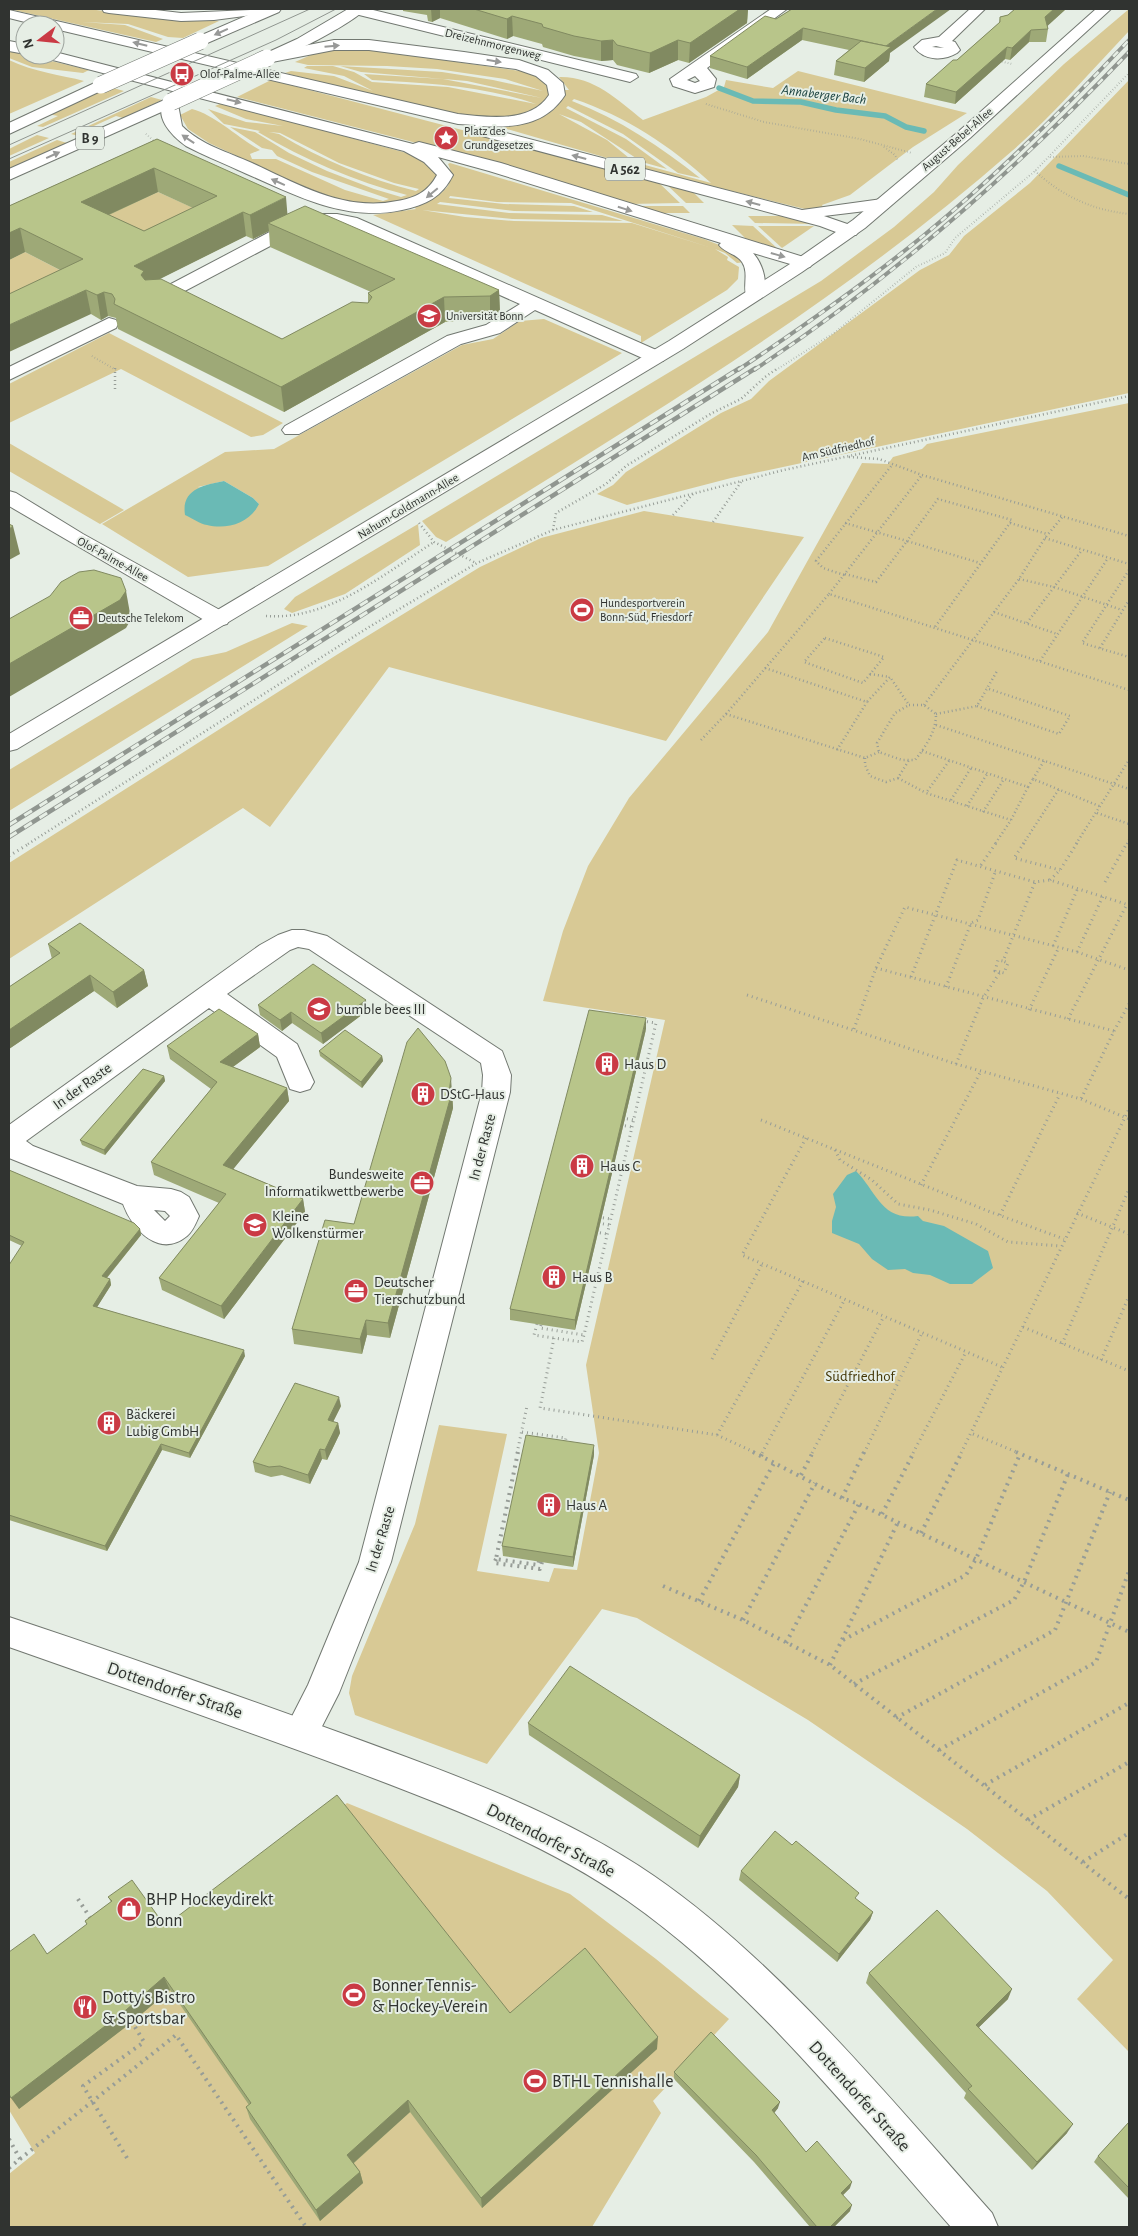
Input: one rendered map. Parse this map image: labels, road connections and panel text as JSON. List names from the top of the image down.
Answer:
{
  "streets": {
    "main road": [
      "Dreizehnmorgenweg",
      "B 9",
      "August-Bebel-Allee",
      "A 562",
      "Nahum-Goldmann-Allee",
      "Olof-Palme-Allee",
      "In der Raste",
      "Dottendorfer Straße"
    ],
    "path": ["Am Südfriedhof"]
  },
  "crossings": [
    ["Dreizehnmorgenweg", "B 9"],
    ["August-Bebel-Allee", "A 562"],
    ["August-Bebel-Allee", "Nahum-Goldmann-Allee"],
    ["A 562", "Nahum-Goldmann-Allee"],
    ["Nahum-Goldmann-Allee", "Olof-Palme-Allee"],
    ["In der Raste", "Dottendorfer Straße"]
  ],
  "water": ["Annaberger Bach"],
  "parks": ["Südfriedhof"],
  "places": {
    "bus stop": ["Olof-Palme-Allee"],
    "place": ["Platz des Grundgesetzes"],
    "school or university": ["Universität Bonn", "bumble bees III", "Kleine Wolkenstürmer"],
    "sports": ["Hundesportverein Bonn-Süd, Friesdorf", "Bonner Tennis- & Hockey-Verein", "BTHL Tennishalle"],
    "office": ["Deutsche Telekom", "Bundesweite Informatikwettbewerbe", "Deutscher Tierschutzbund"],
    "building": [
      "Haus D",
      "DStG-Haus",
      "Haus C",
      "Haus B",
      "Bäckerei Lubig GmbH",
      "Haus A"
    ],
    "shop": ["BHP Hockeydirekt Bonn"],
    "restaurant": ["Dotty's Bistro & Sportsbar"]
  },
  "north": "left"
}
